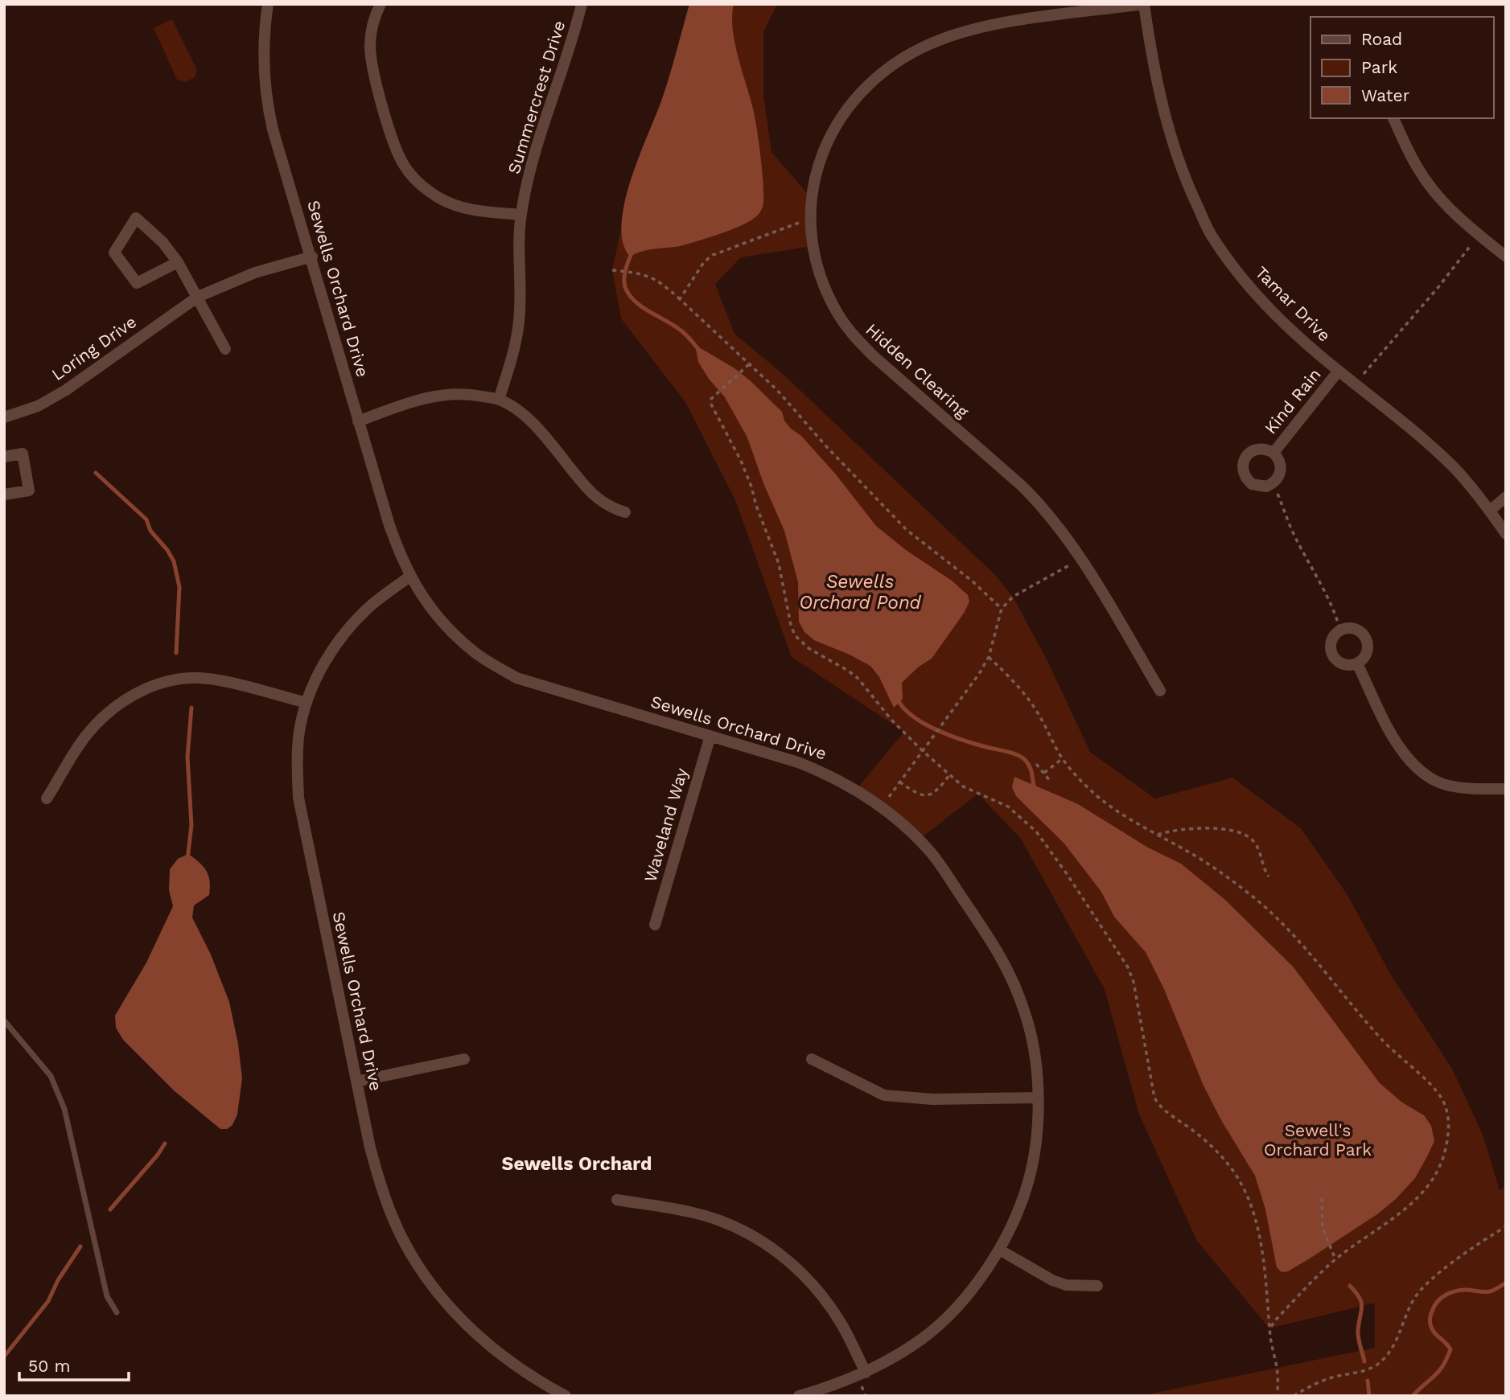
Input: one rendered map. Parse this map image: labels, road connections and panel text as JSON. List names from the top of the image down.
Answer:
{
  "streets": {
    "street": [
      "Summercrest Drive",
      "Sewells Orchard Drive",
      "Tamar Drive",
      "Loring Drive",
      "Hidden Clearing",
      "Kind Rain",
      "Waveland Way"
    ]
  },
  "crossings": [
    ["Sewells Orchard Drive", "Loring Drive"],
    ["Sewells Orchard Drive", "Waveland Way"],
    ["Tamar Drive", "Hidden Clearing"],
    ["Tamar Drive", "Kind Rain"]
  ],
  "districts": ["Sewells Orchard"],
  "water": ["Sewells Orchard Pond"],
  "parks": ["Sewell's Orchard Park"],
  "legend": ["Road", "Park", "Water"],
  "scale_bar": "50 m"
}
